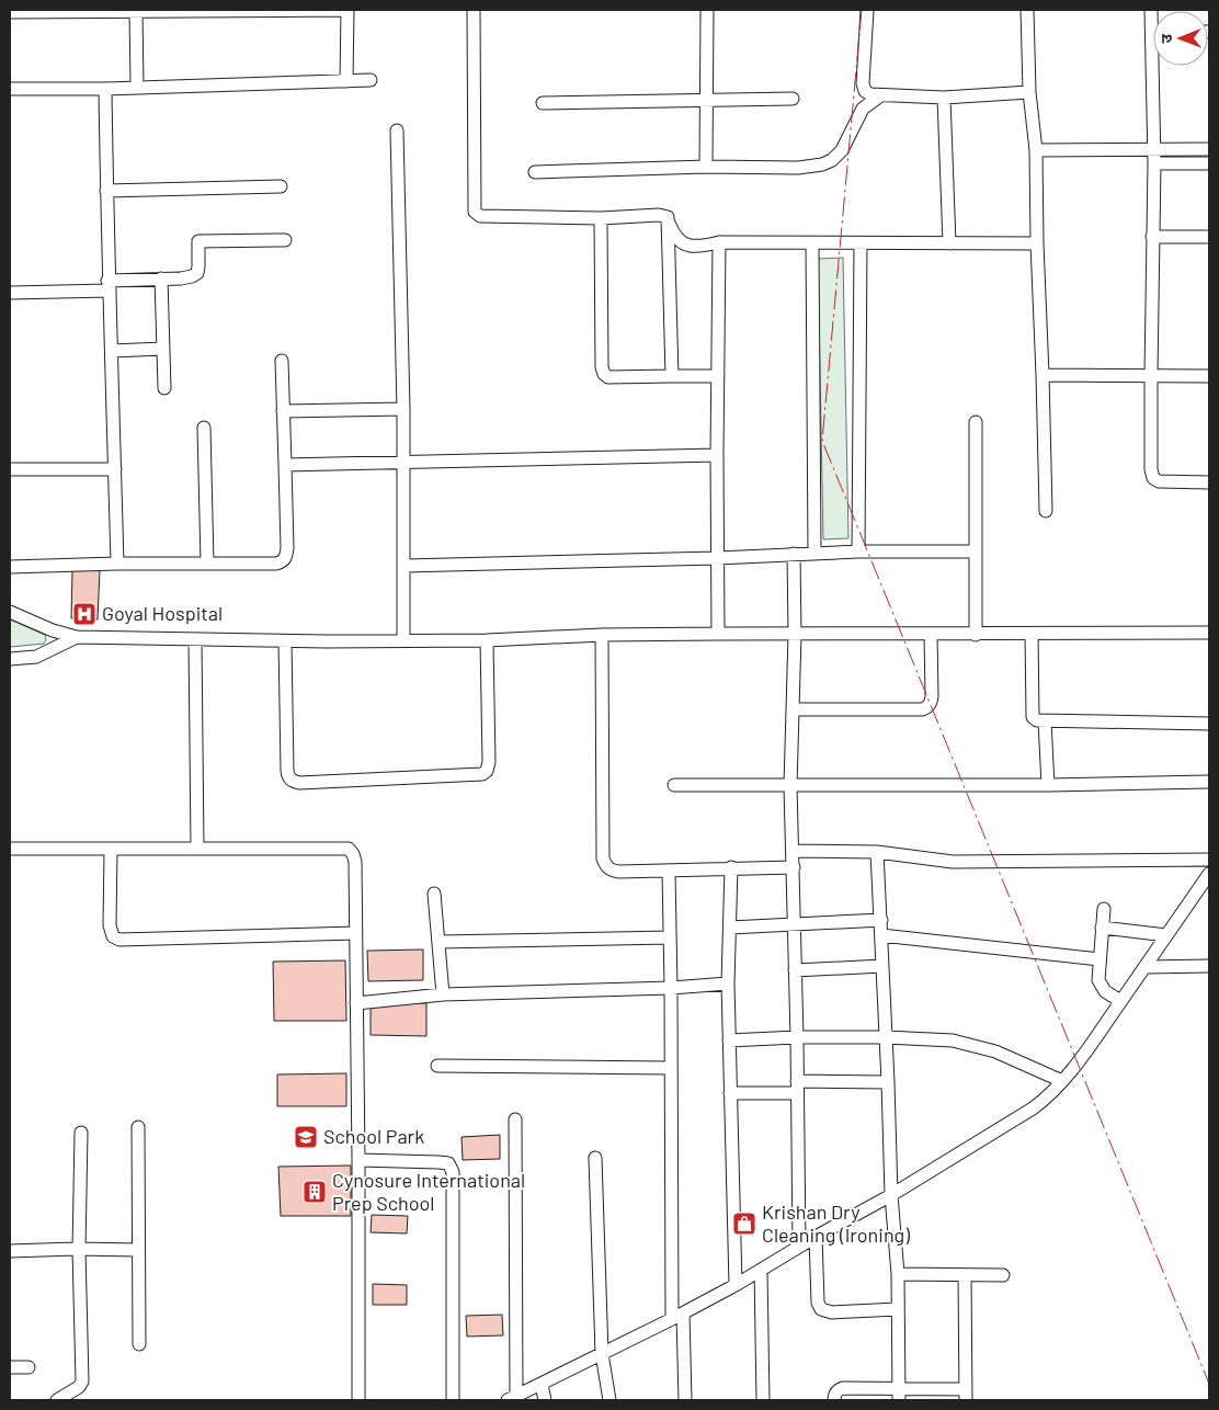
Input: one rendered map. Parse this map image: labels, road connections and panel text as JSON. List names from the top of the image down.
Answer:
{
  "places": {
    "hospital": ["Goyal Hospital"],
    "school or university": ["School Park"],
    "building": ["Cynosure International Prep School"],
    "shop": ["Krishan Dry Cleaning (Ironing)"]
  },
  "north": "left"
}
